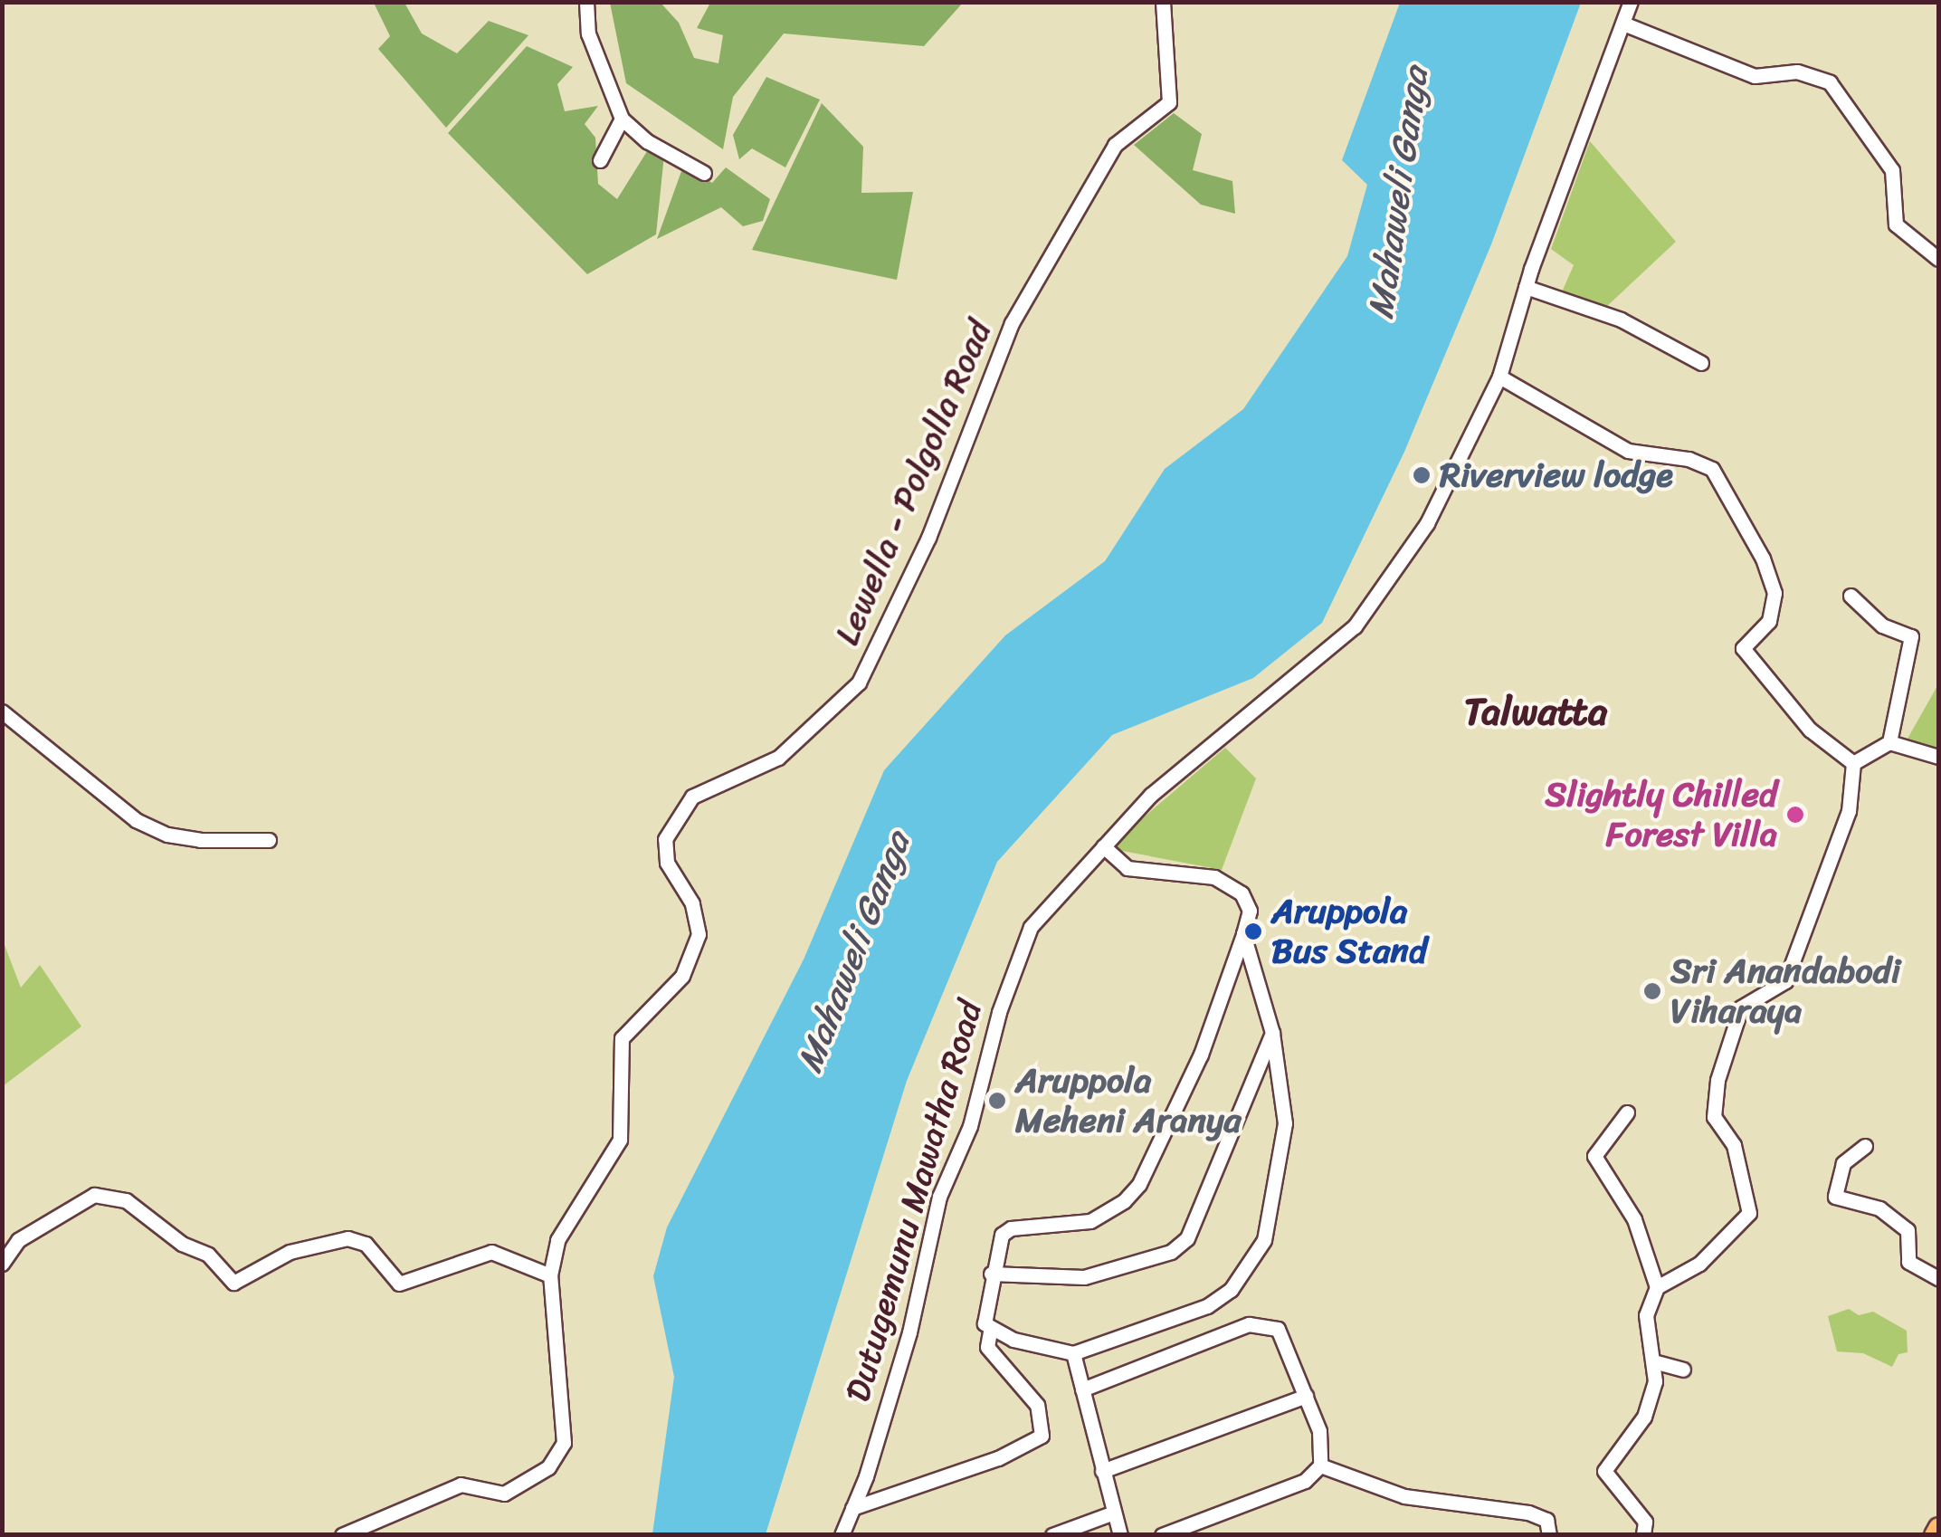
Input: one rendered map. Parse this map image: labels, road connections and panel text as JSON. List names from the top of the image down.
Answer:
{
  "streets": {
    "street": ["Lewella - Polgolla Road", "Dutugemunu Mawatha Road"]
  },
  "districts": ["Talwatta"],
  "water": ["Mahaweli Ganga"],
  "places": [
    "Riverview lodge",
    "Slightly Chilled Forest Villa",
    "Aruppola Bus Stand",
    "Sri Anandabodi Viharaya",
    "Aruppola Meheni Aranya"
  ]
}
